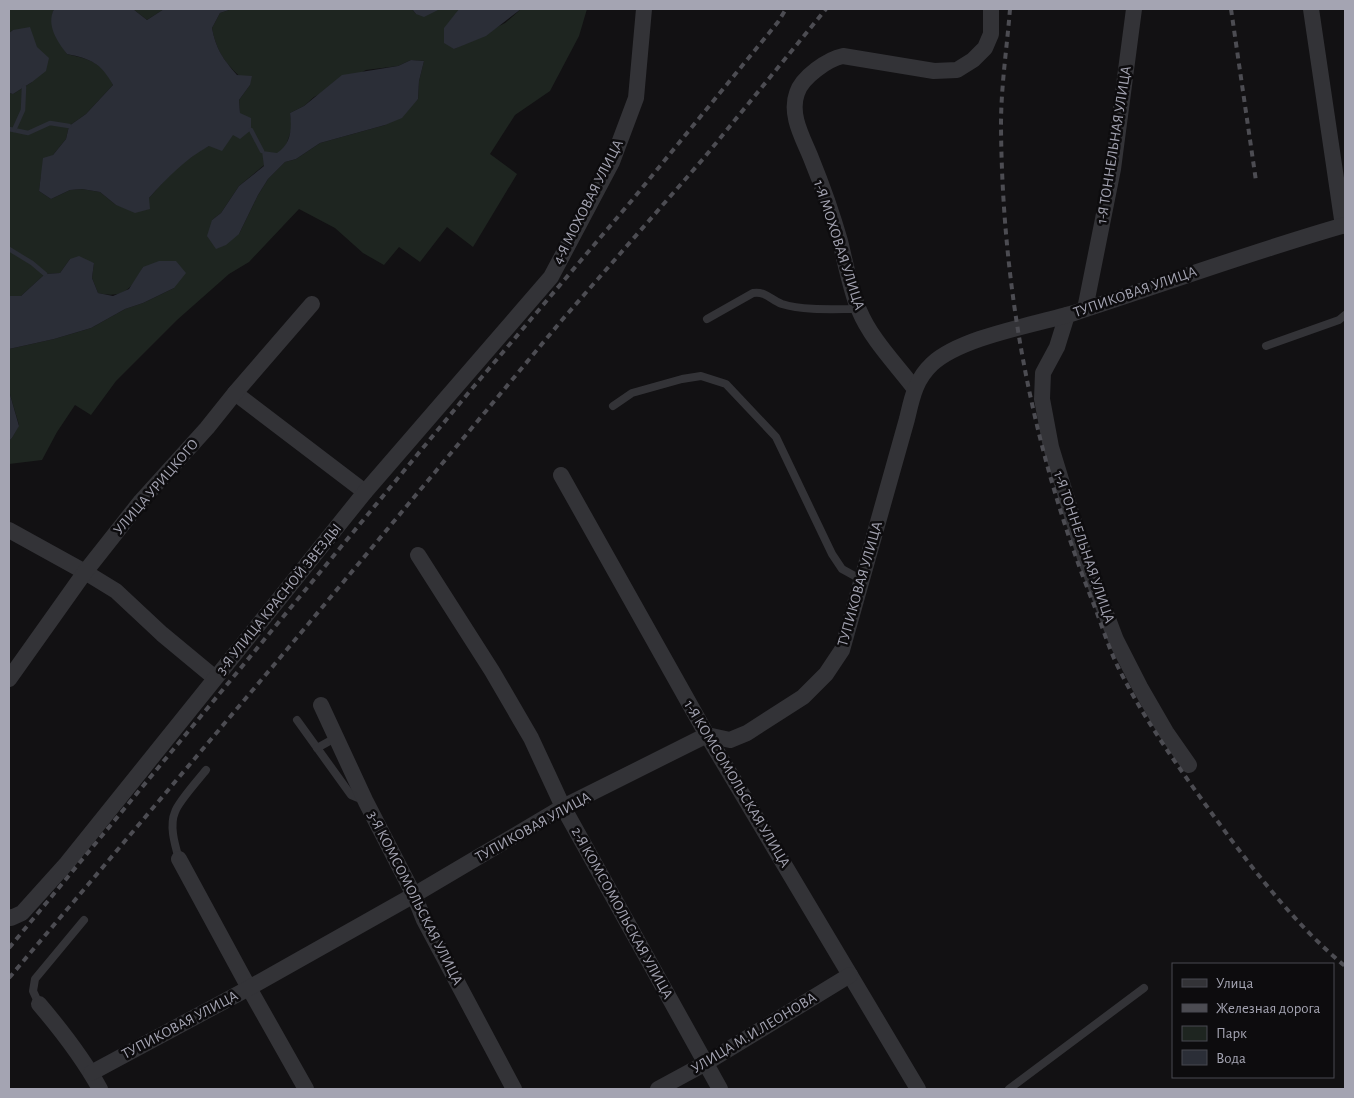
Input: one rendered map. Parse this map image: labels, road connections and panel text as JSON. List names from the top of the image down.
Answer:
{
  "streets": {
    "street": [
      "1-Я ТОННЕЛЬНАЯ УЛИЦА",
      "4-Я МОХОВАЯ УЛИЦА",
      "1-Я МОХОВАЯ УЛИЦА",
      "ТУПИКОВАЯ УЛИЦА",
      "УЛИЦА УРИЦКОГО",
      "3-Я УЛИЦА КРАСНОЙ ЗВЕЗДЫ",
      "1-Я КОМСОМОЛЬСКАЯ УЛИЦА",
      "3-Я КОМСОМОЛЬСКАЯ УЛИЦА",
      "2-Я КОМСОМОЛЬСКАЯ УЛИЦА",
      "УЛИЦА М.И.ЛЕОНОВА"
    ]
  },
  "crossings": [
    ["1-Я ТОННЕЛЬНАЯ УЛИЦА", "ТУПИКОВАЯ УЛИЦА"],
    ["4-Я МОХОВАЯ УЛИЦА", "3-Я УЛИЦА КРАСНОЙ ЗВЕЗДЫ"],
    ["1-Я МОХОВАЯ УЛИЦА", "ТУПИКОВАЯ УЛИЦА"],
    ["ТУПИКОВАЯ УЛИЦА", "1-Я КОМСОМОЛЬСКАЯ УЛИЦА"],
    ["ТУПИКОВАЯ УЛИЦА", "3-Я КОМСОМОЛЬСКАЯ УЛИЦА"],
    ["ТУПИКОВАЯ УЛИЦА", "2-Я КОМСОМОЛЬСКАЯ УЛИЦА"],
    ["1-Я КОМСОМОЛЬСКАЯ УЛИЦА", "УЛИЦА М.И.ЛЕОНОВА"],
    ["2-Я КОМСОМОЛЬСКАЯ УЛИЦА", "УЛИЦА М.И.ЛЕОНОВА"]
  ],
  "legend": [
    "Улица",
    "Железная дорога",
    "Парк",
    "Вода"
  ]
}
